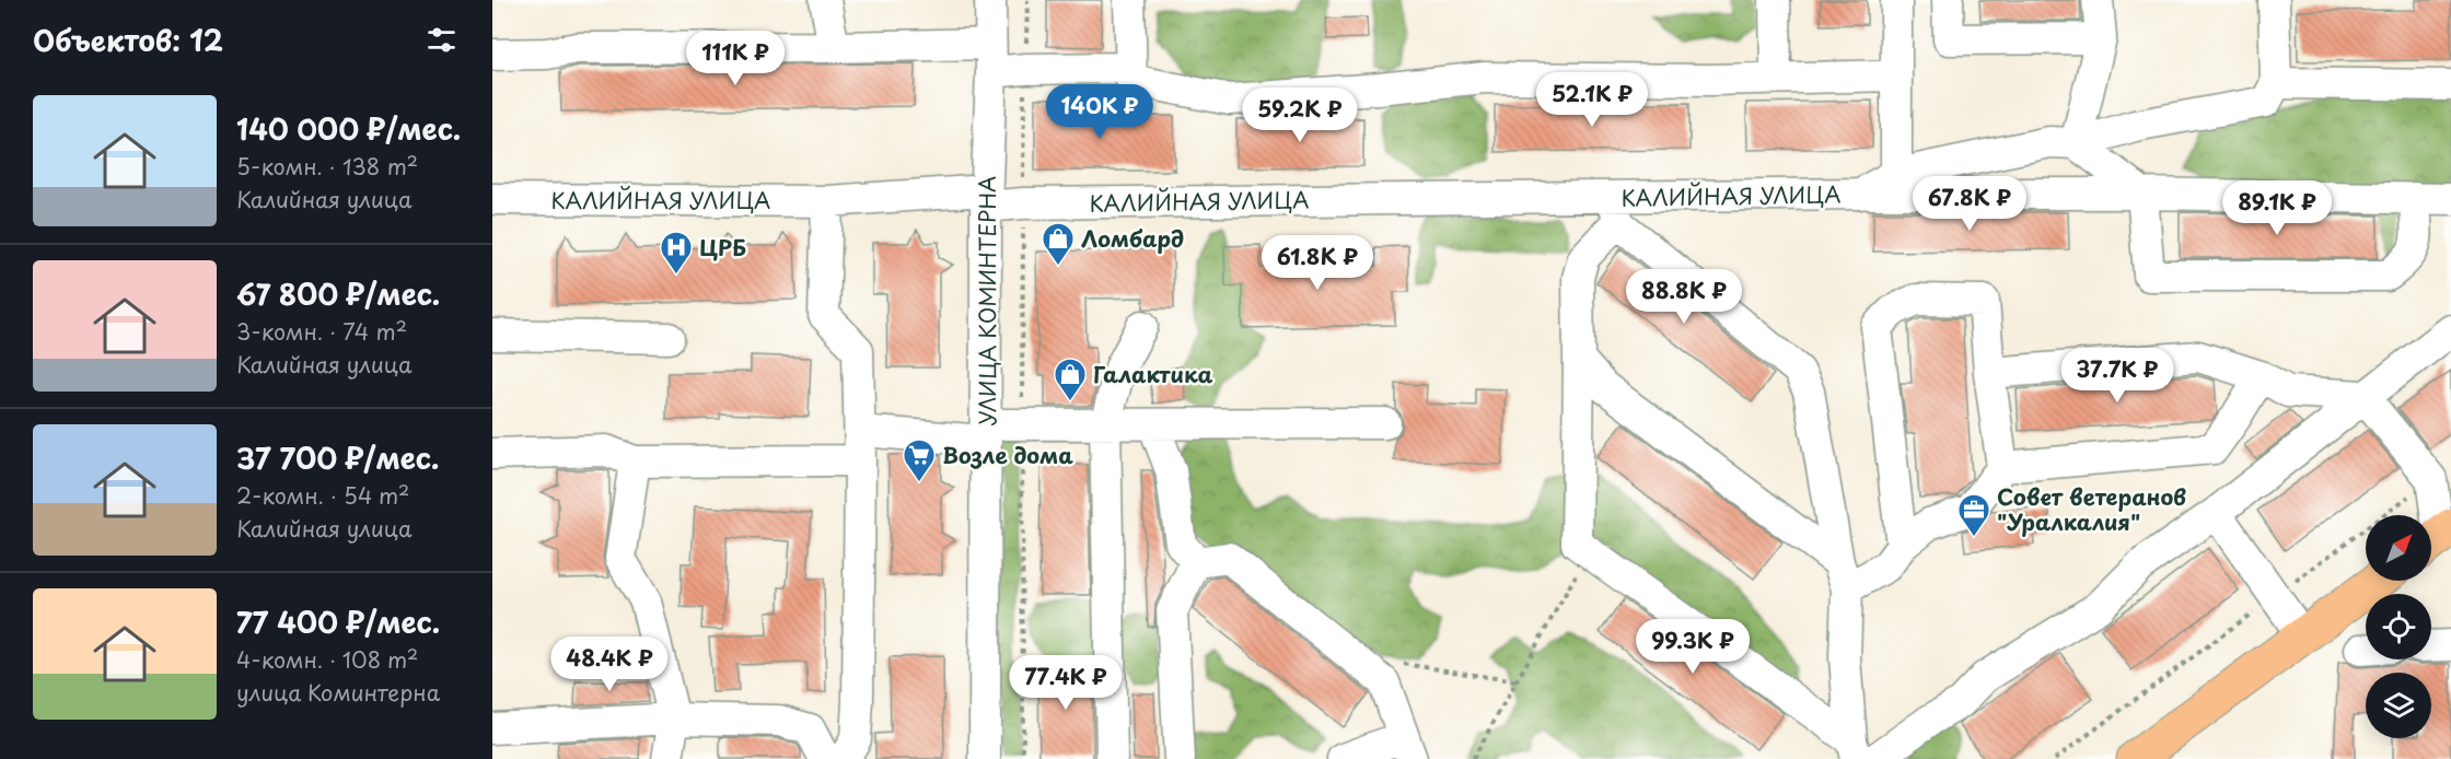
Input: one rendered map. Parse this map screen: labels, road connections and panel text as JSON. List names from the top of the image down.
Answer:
{
  "streets": {
    "street": ["КАЛИЙНАЯ УЛИЦА", "УЛИЦА КОМИНТЕРНА"]
  },
  "crossings": [
    ["КАЛИЙНАЯ УЛИЦА", "УЛИЦА КОМИНТЕРНА"]
  ],
  "places": {
    "shop": ["Ломбард", "Галактика"],
    "hospital": ["ЦРБ"],
    "supermarket": ["Возле дома"],
    "office": ["Совет ветеранов \"Уралкалия\""]
  },
  "north": "top right",
  "page": {
    "heading": "Объектов: 12",
    "price": [
      "111K ₽",
      "52.1K ₽",
      "140K ₽",
      "59.2K ₽",
      "67.8K ₽",
      "89.1K ₽",
      "61.8K ₽",
      "88.8K ₽",
      "37.7K ₽",
      "99.3K ₽",
      "48.4K ₽",
      "77.4K ₽"
    ],
    "list": [
      {
        "name": "140 000 ₽/мес.",
        "note": "5-комн. · 138 m² · Калийная улица"
      },
      {
        "name": "67 800 ₽/мес.",
        "note": "3-комн. · 74 m² · Калийная улица"
      },
      {
        "name": "37 700 ₽/мес.",
        "note": "2-комн. · 54 m² · Калийная улица"
      },
      {
        "name": "77 400 ₽/мес.",
        "note": "4-комн. · 108 m² · улица Коминтерна"
      }
    ]
  }
}
